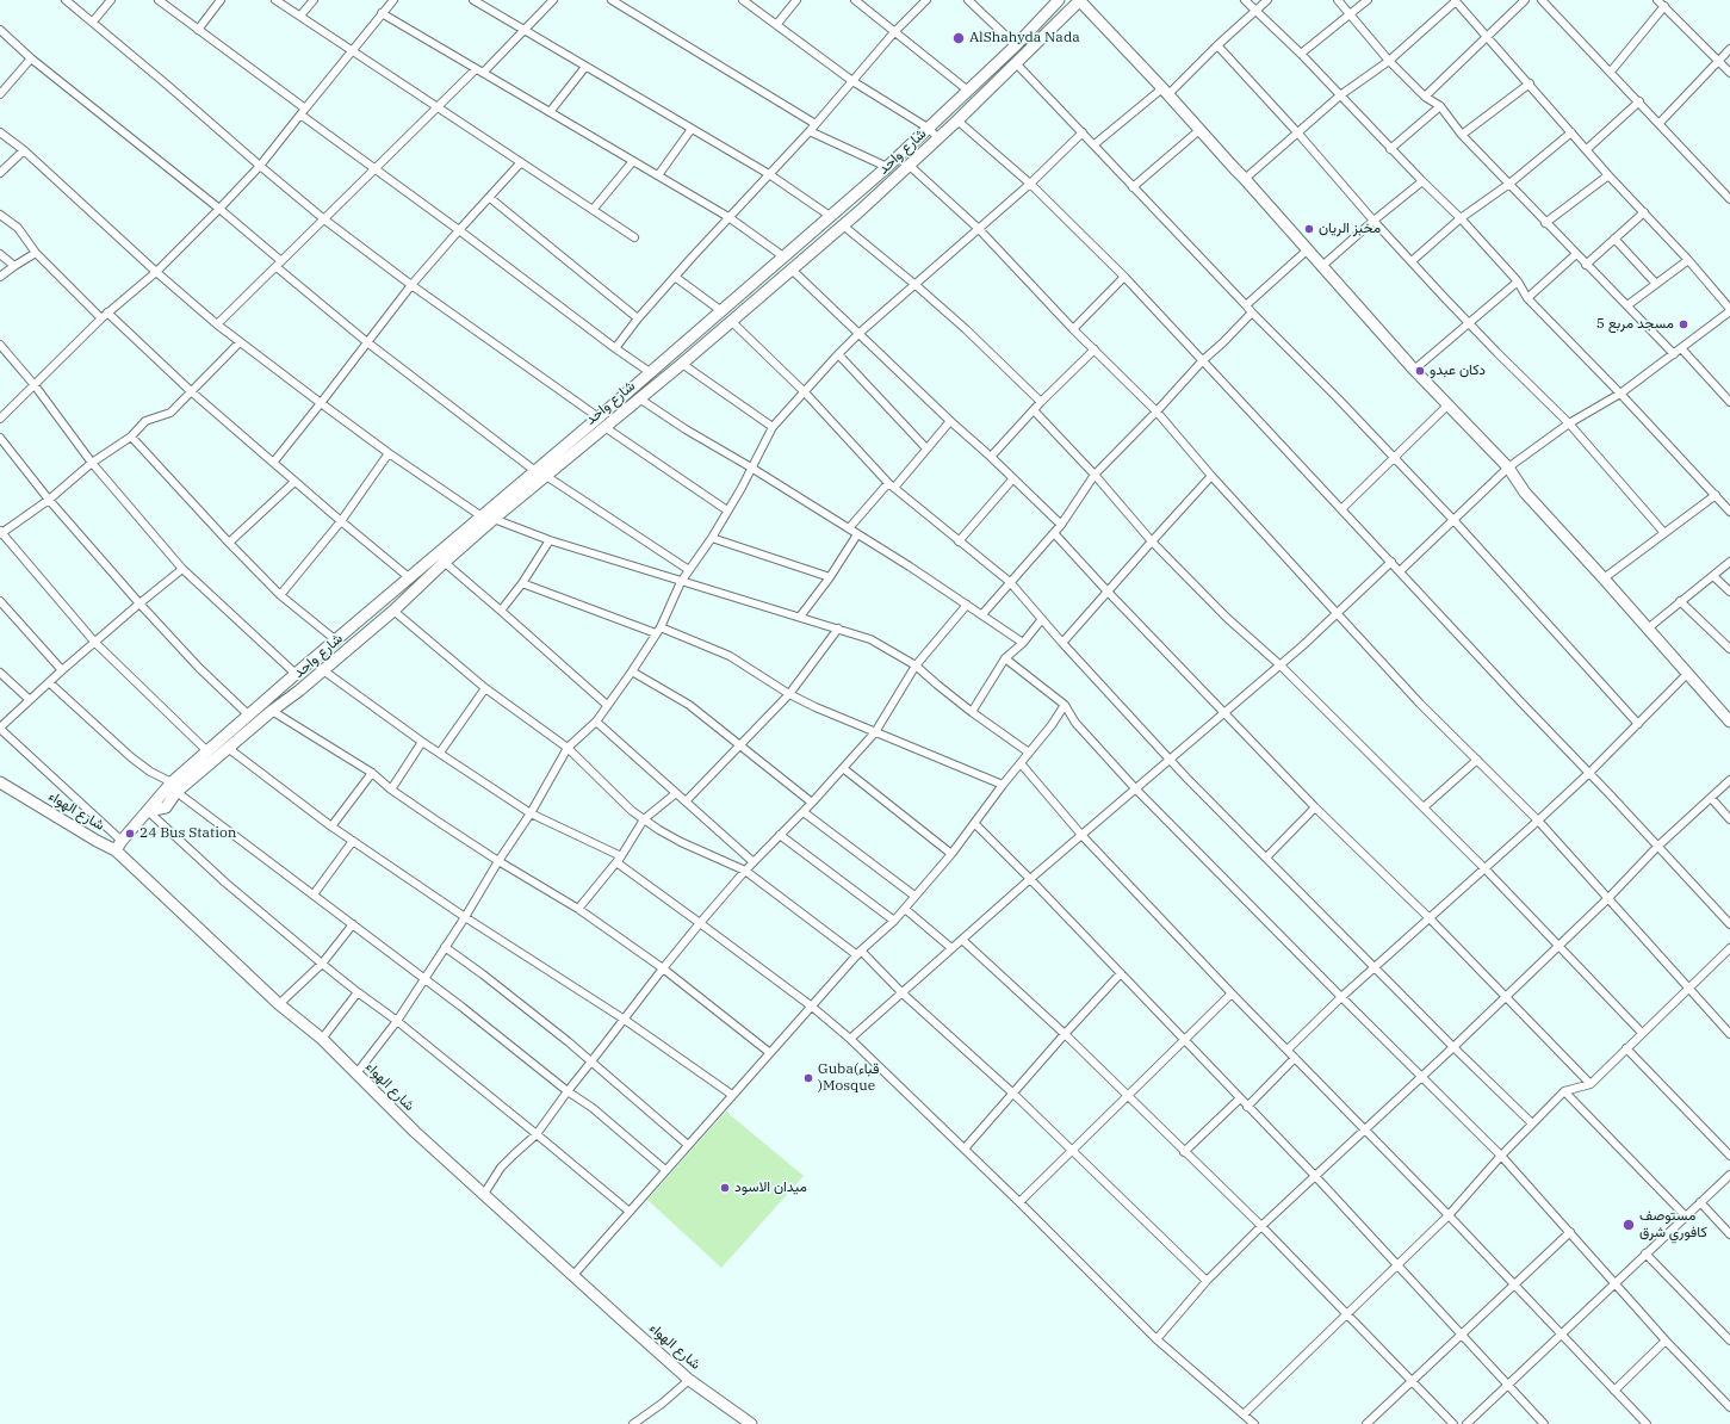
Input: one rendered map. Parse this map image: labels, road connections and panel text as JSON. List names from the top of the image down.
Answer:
{
  "streets": {
    "street": ["شارع واحد", "شارع الهواء"]
  },
  "crossings": [
    ["شارع واحد", "شارع الهواء"]
  ],
  "places": [
    "AlShahyda Nada",
    "مخبز الريان",
    "مسجد مربع 5",
    "دكان عبدو",
    "24 Bus Station",
    "Guba(قباء )Mosque",
    "ميدان الاسود",
    "مستوصف كافوري شرق"
  ]
}
